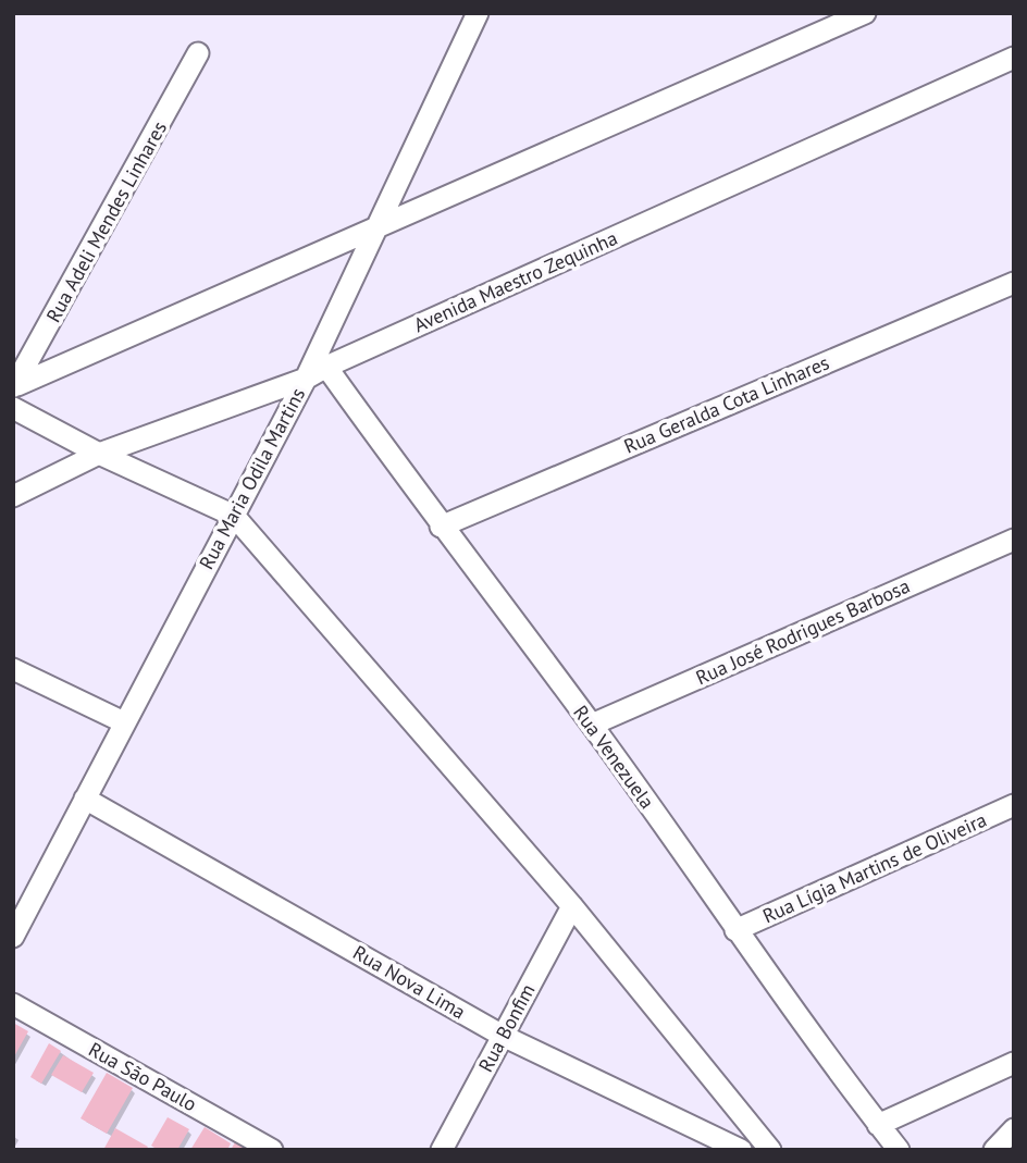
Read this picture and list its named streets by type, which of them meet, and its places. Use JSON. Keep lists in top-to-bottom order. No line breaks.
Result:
{"streets":{"street":["Rua Adeli Mendes Linhares","Avenida Maestro Zequinha","Rua Geralda Cota Linhares","Rua Maria Odila Martins","Rua José Rodrigues Barbosa","Rua Venezuela","Rua Lígia Martins de Oliveira","Rua Nova Lima","Rua Bonfim","Rua São Paulo"]},"crossings":[["Avenida Maestro Zequinha","Rua Maria Odila Martins"],["Avenida Maestro Zequinha","Rua Venezuela"],["Rua Geralda Cota Linhares","Rua Venezuela"],["Rua Maria Odila Martins","Rua Nova Lima"],["Rua José Rodrigues Barbosa","Rua Venezuela"],["Rua Venezuela","Rua Lígia Martins de Oliveira"],["Rua Nova Lima","Rua Bonfim"]]}
